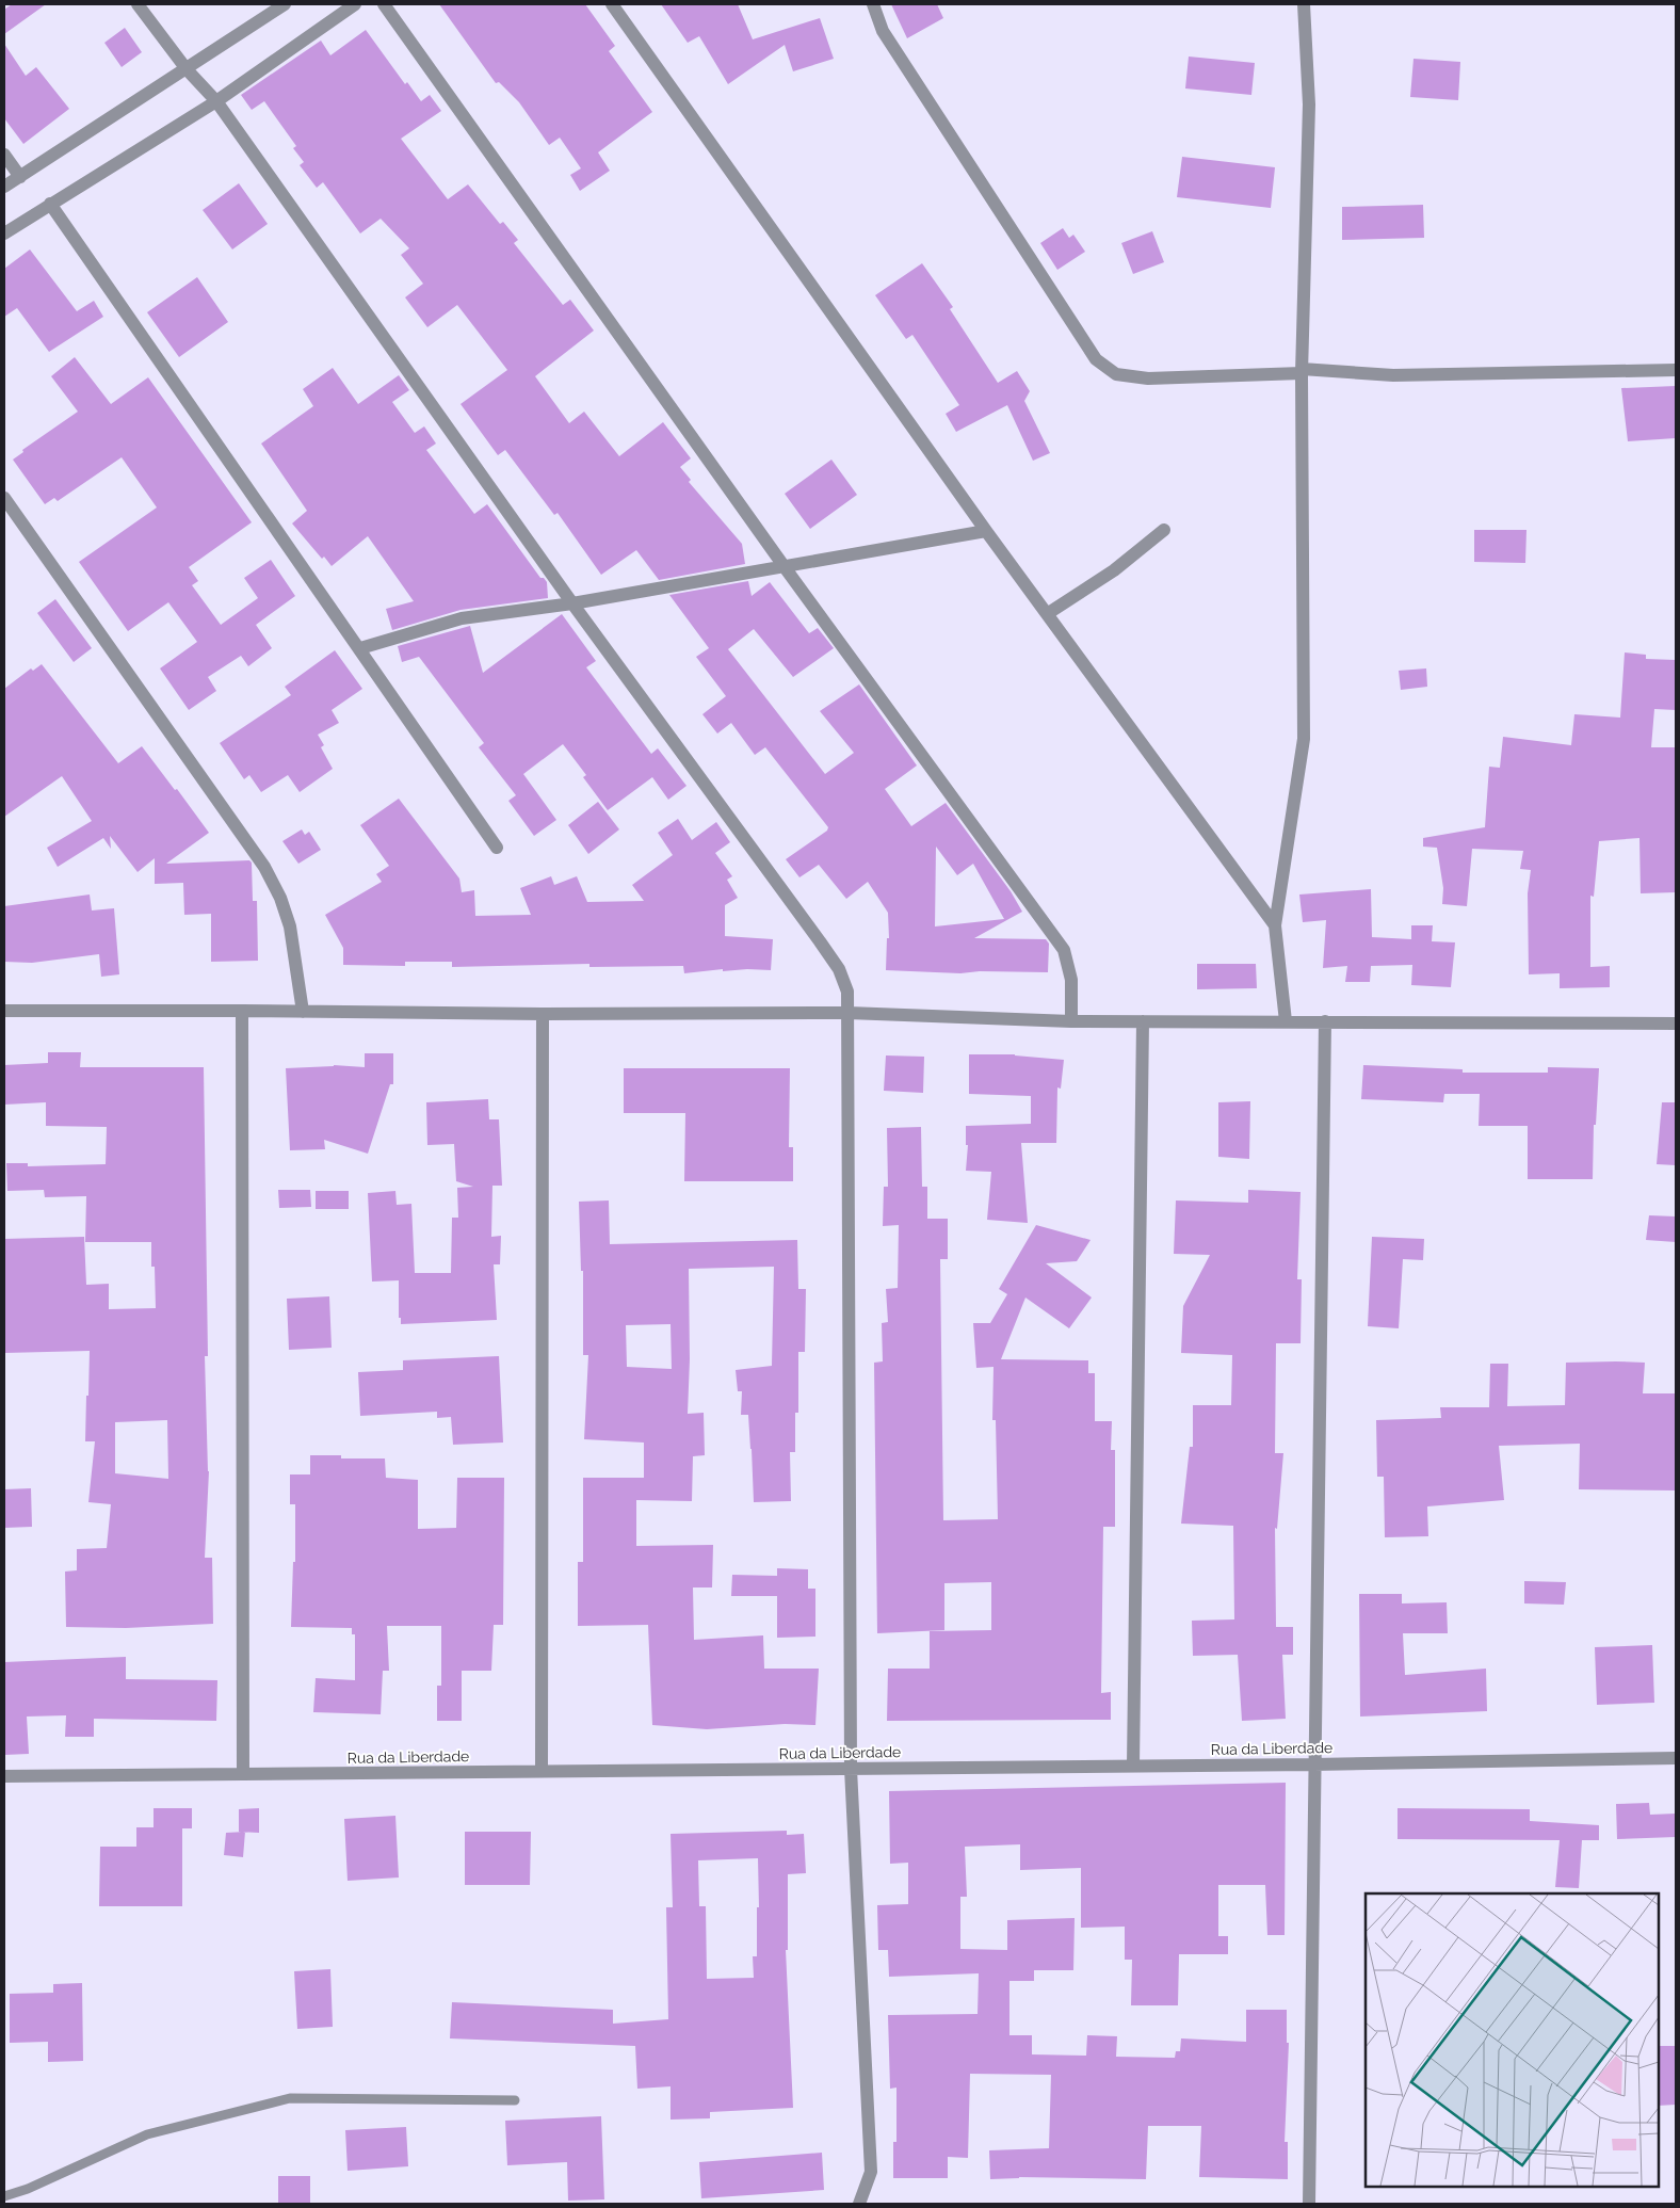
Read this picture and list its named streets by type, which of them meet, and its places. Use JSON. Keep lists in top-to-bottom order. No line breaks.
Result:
{"streets":{"street":["Rua da Liberdade"]}}
